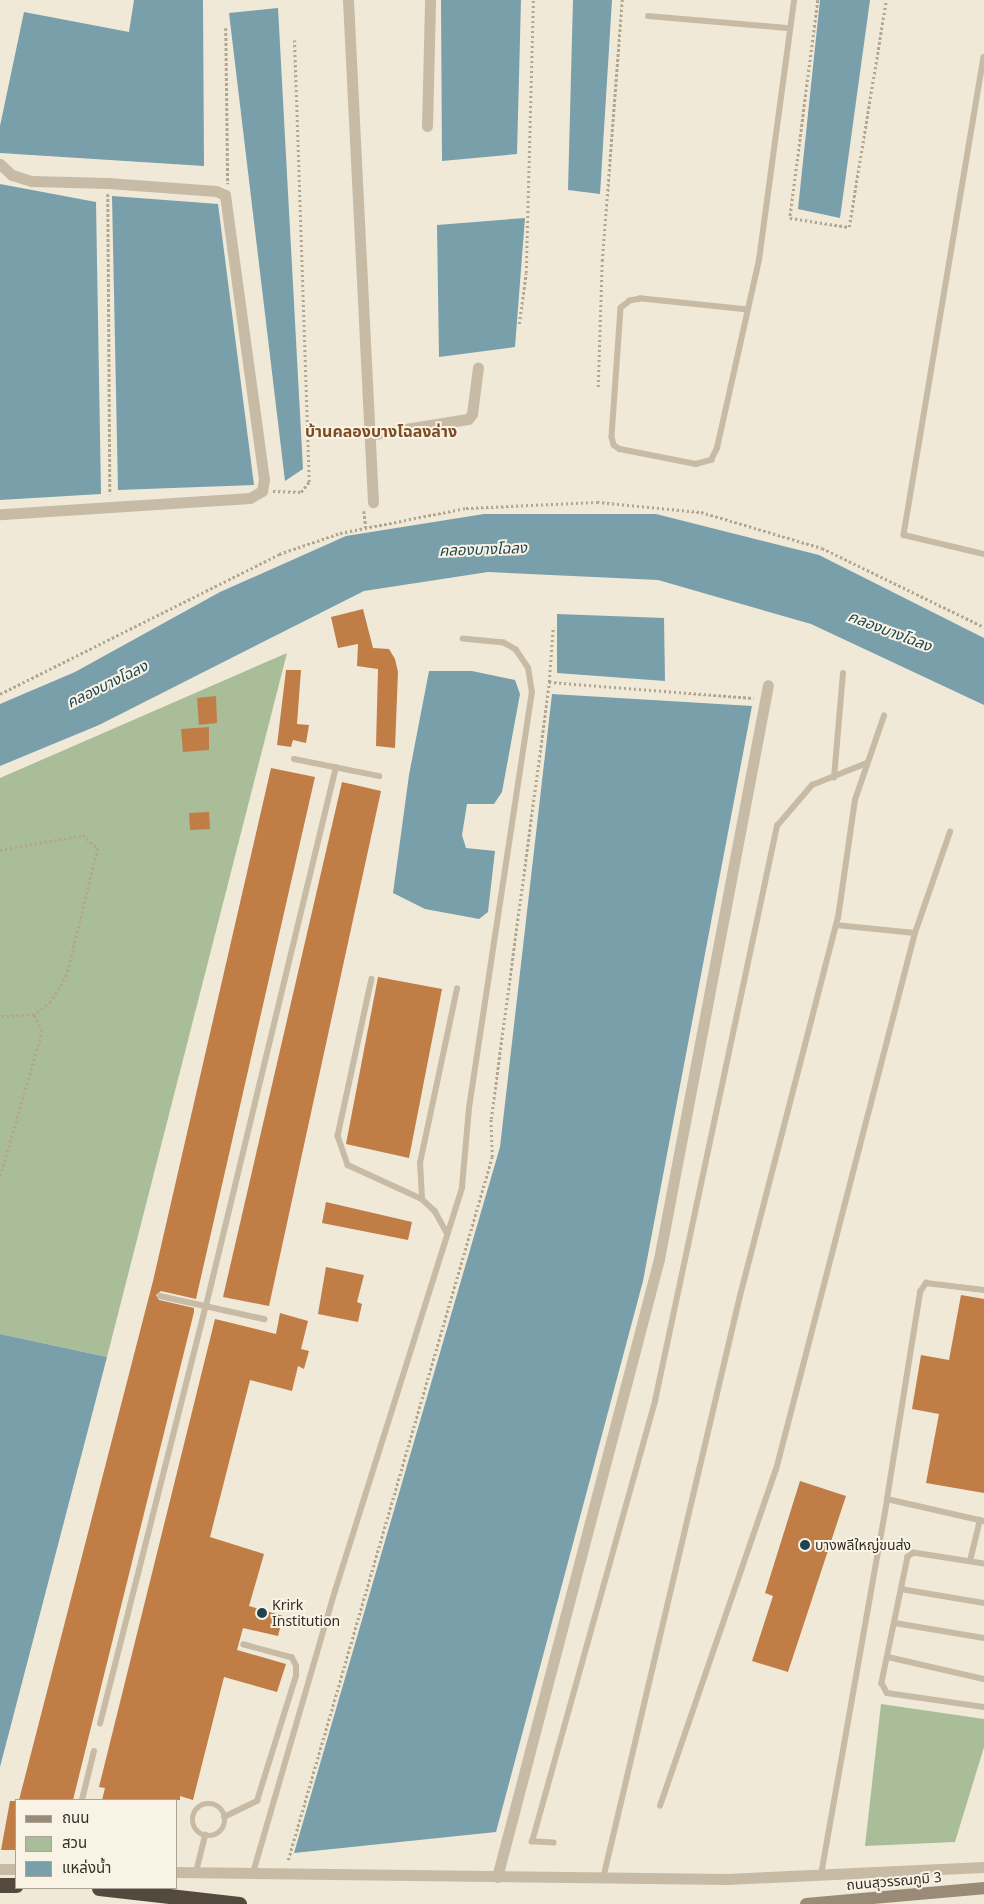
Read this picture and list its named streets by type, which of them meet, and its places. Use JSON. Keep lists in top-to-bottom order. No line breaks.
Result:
{"streets":{"main road":["ถนนสุวรรณภูมิ 3"]},"districts":["บ้านคลองบางโฉลงล่าง"],"water":["คลองบางโฉลง"],"places":["บางพลีใหญ่ขนส่ง","Krirk Institution"],"legend":["ถนน","สวน","แหล่งน้ำ"]}
